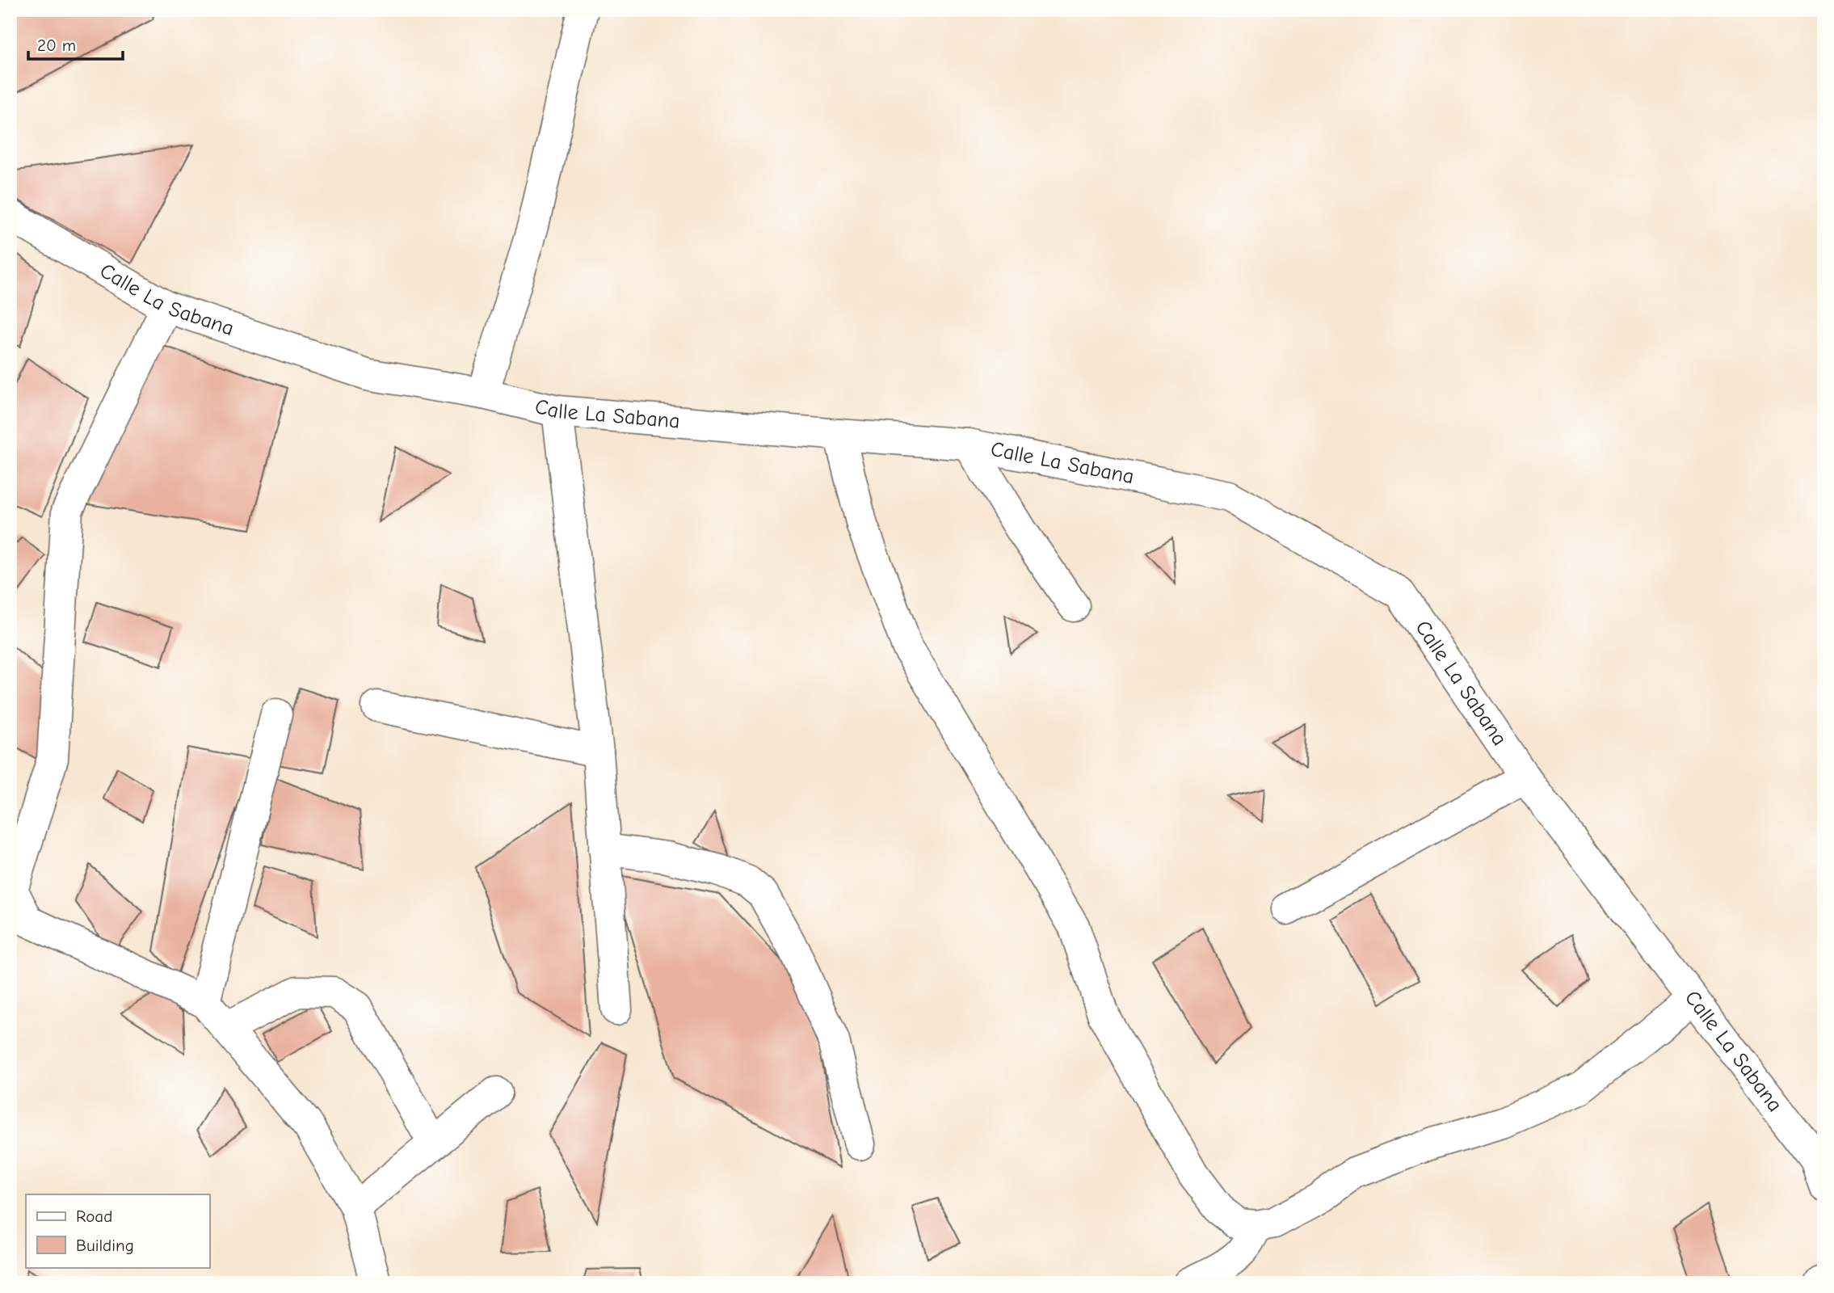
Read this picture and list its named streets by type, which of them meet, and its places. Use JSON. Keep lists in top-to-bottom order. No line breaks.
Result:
{"streets":{"street":["Calle La Sabana"]},"legend":["Road","Building"],"scale_bar":"20 m"}
